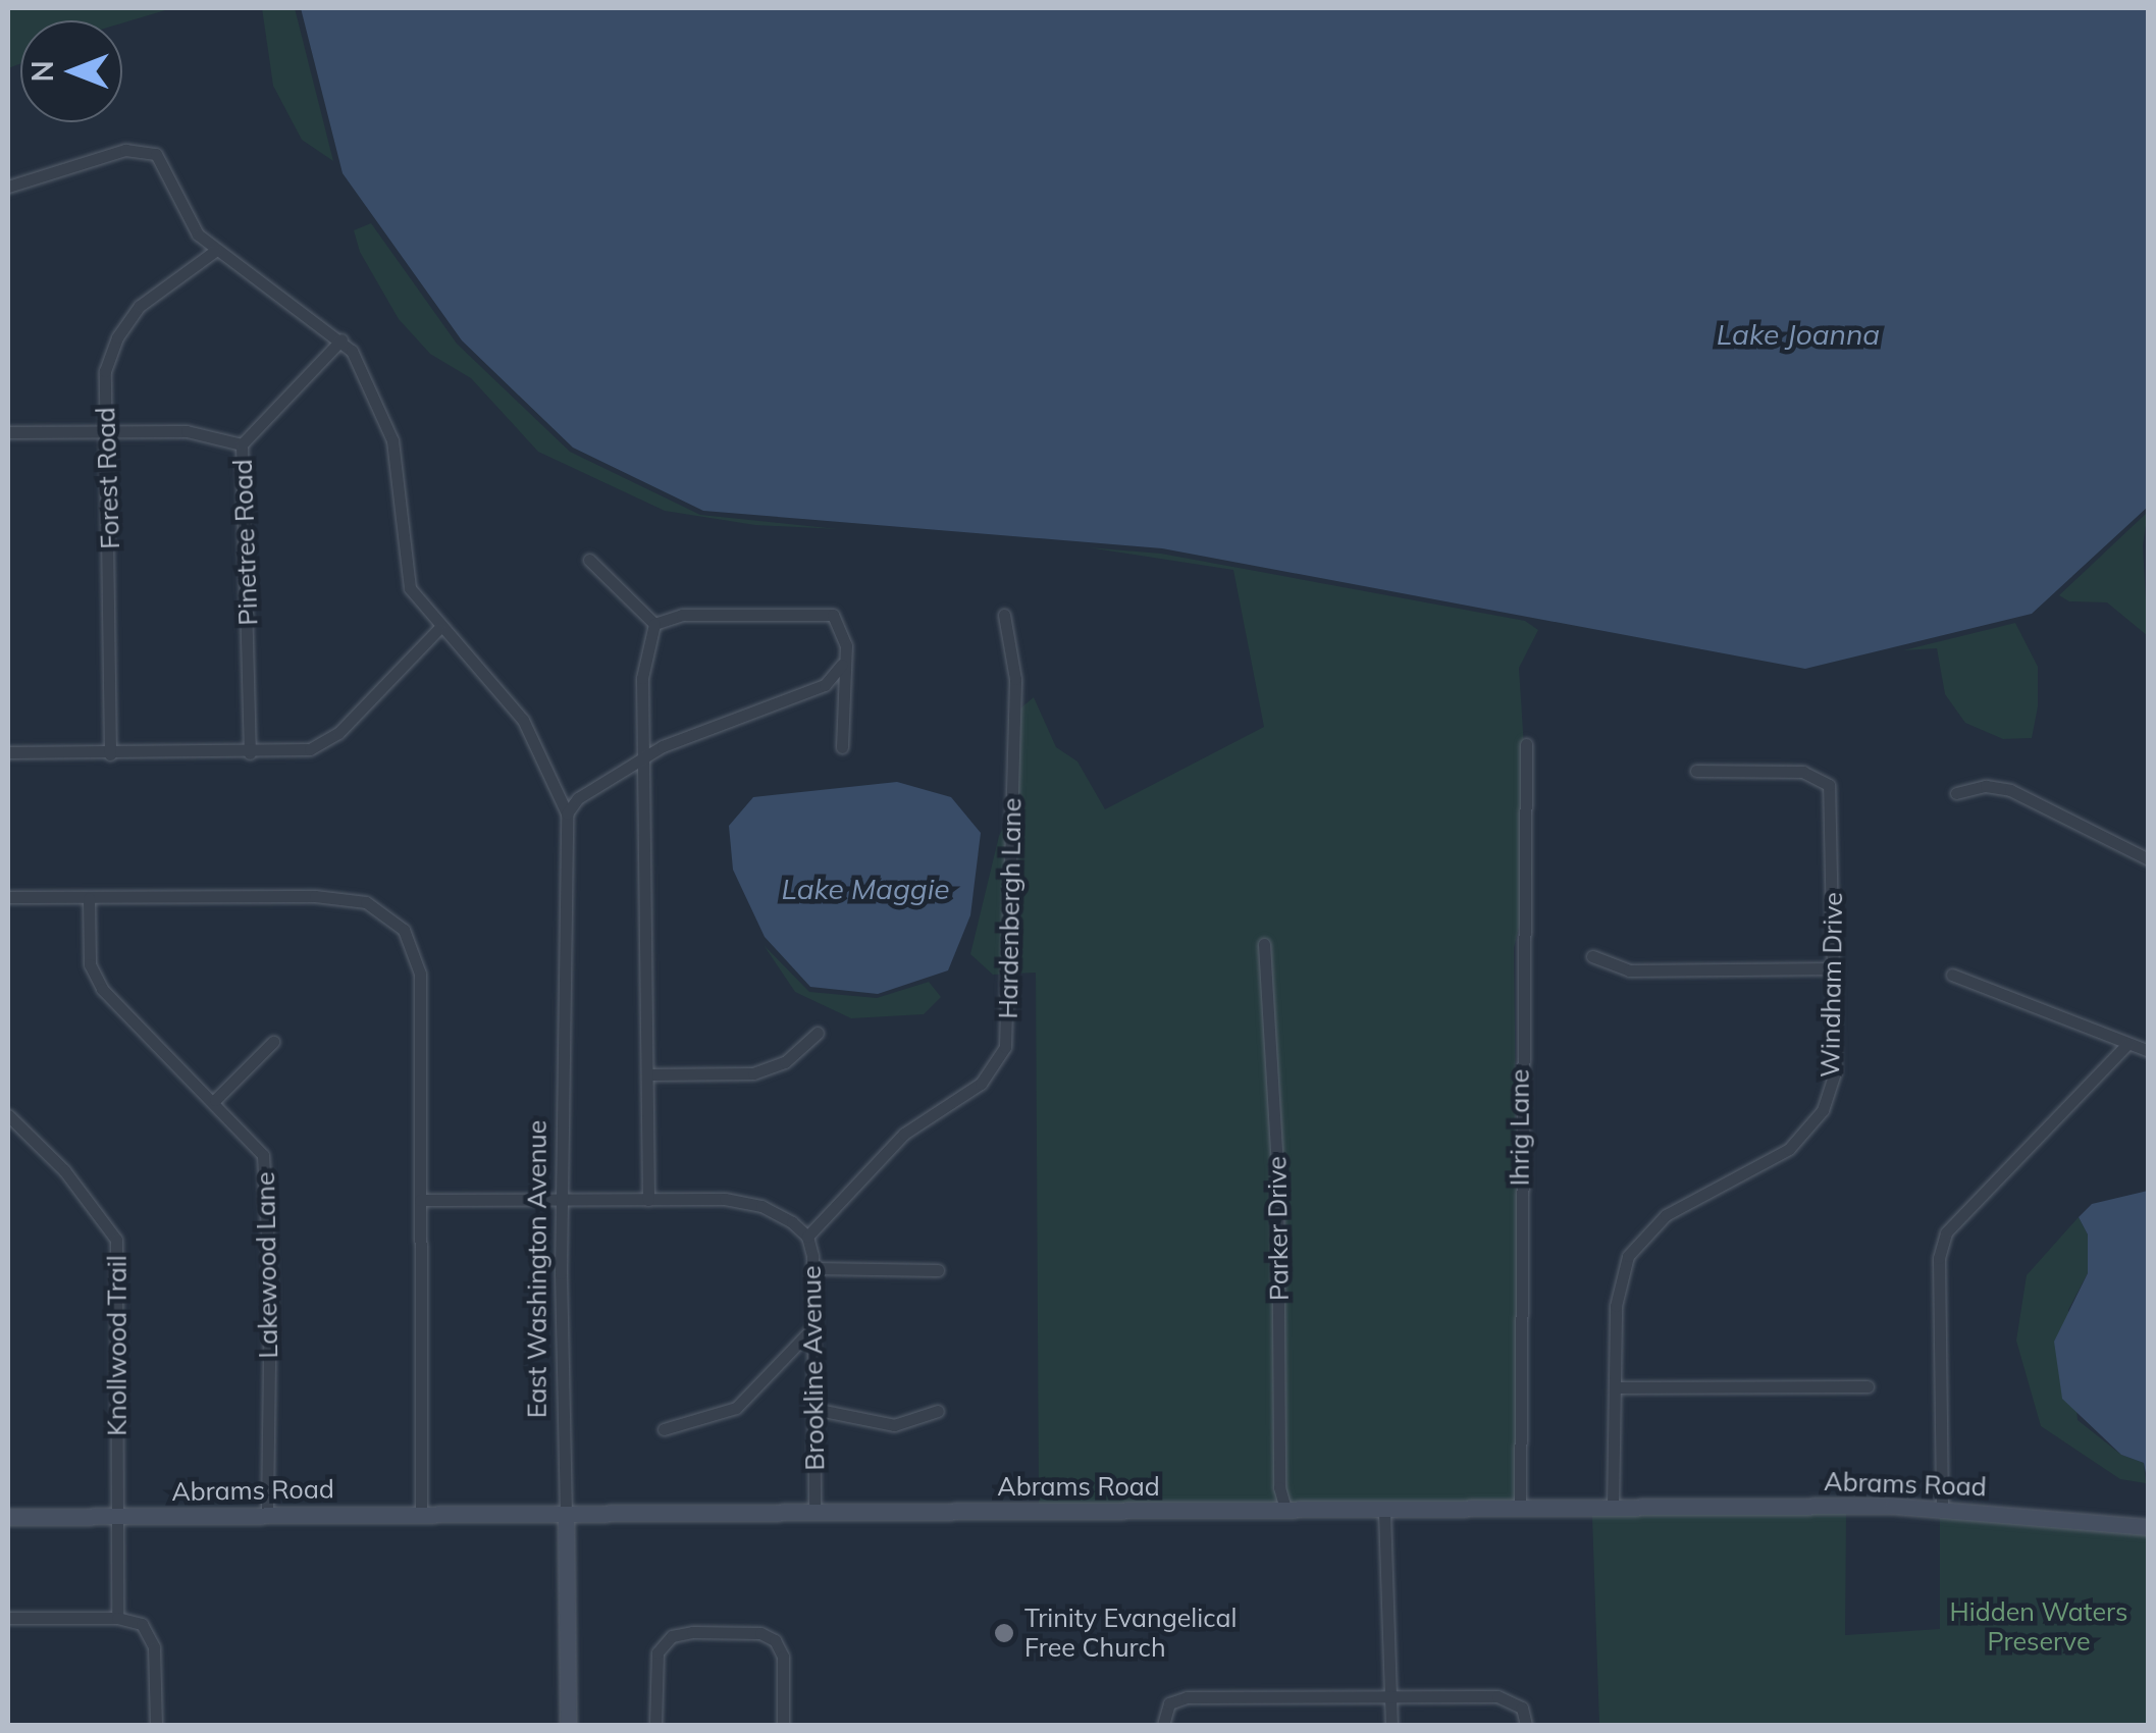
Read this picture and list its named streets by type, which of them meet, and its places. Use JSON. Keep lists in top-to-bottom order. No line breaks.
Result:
{"streets":{"street":["Forest Road","Pinetree Road","Hardenbergh Lane","Windham Drive","Ihrig Lane","Parker Drive","Lakewood Lane","East Washington Avenue","Knollwood Trail","Brookline Avenue","Abrams Road"]},"crossings":[["Forest Road","Pinetree Road"],["Hardenbergh Lane","Brookline Avenue"],["Windham Drive","Abrams Road"],["Ihrig Lane","Abrams Road"],["Parker Drive","Abrams Road"],["Lakewood Lane","Abrams Road"],["East Washington Avenue","Brookline Avenue"],["East Washington Avenue","Abrams Road"],["Knollwood Trail","Abrams Road"],["Brookline Avenue","Abrams Road"]],"water":["Lake Joanna","Lake Maggie"],"parks":["Hidden Waters Preserve"],"places":["Trinity Evangelical Free Church"],"north":"left"}
